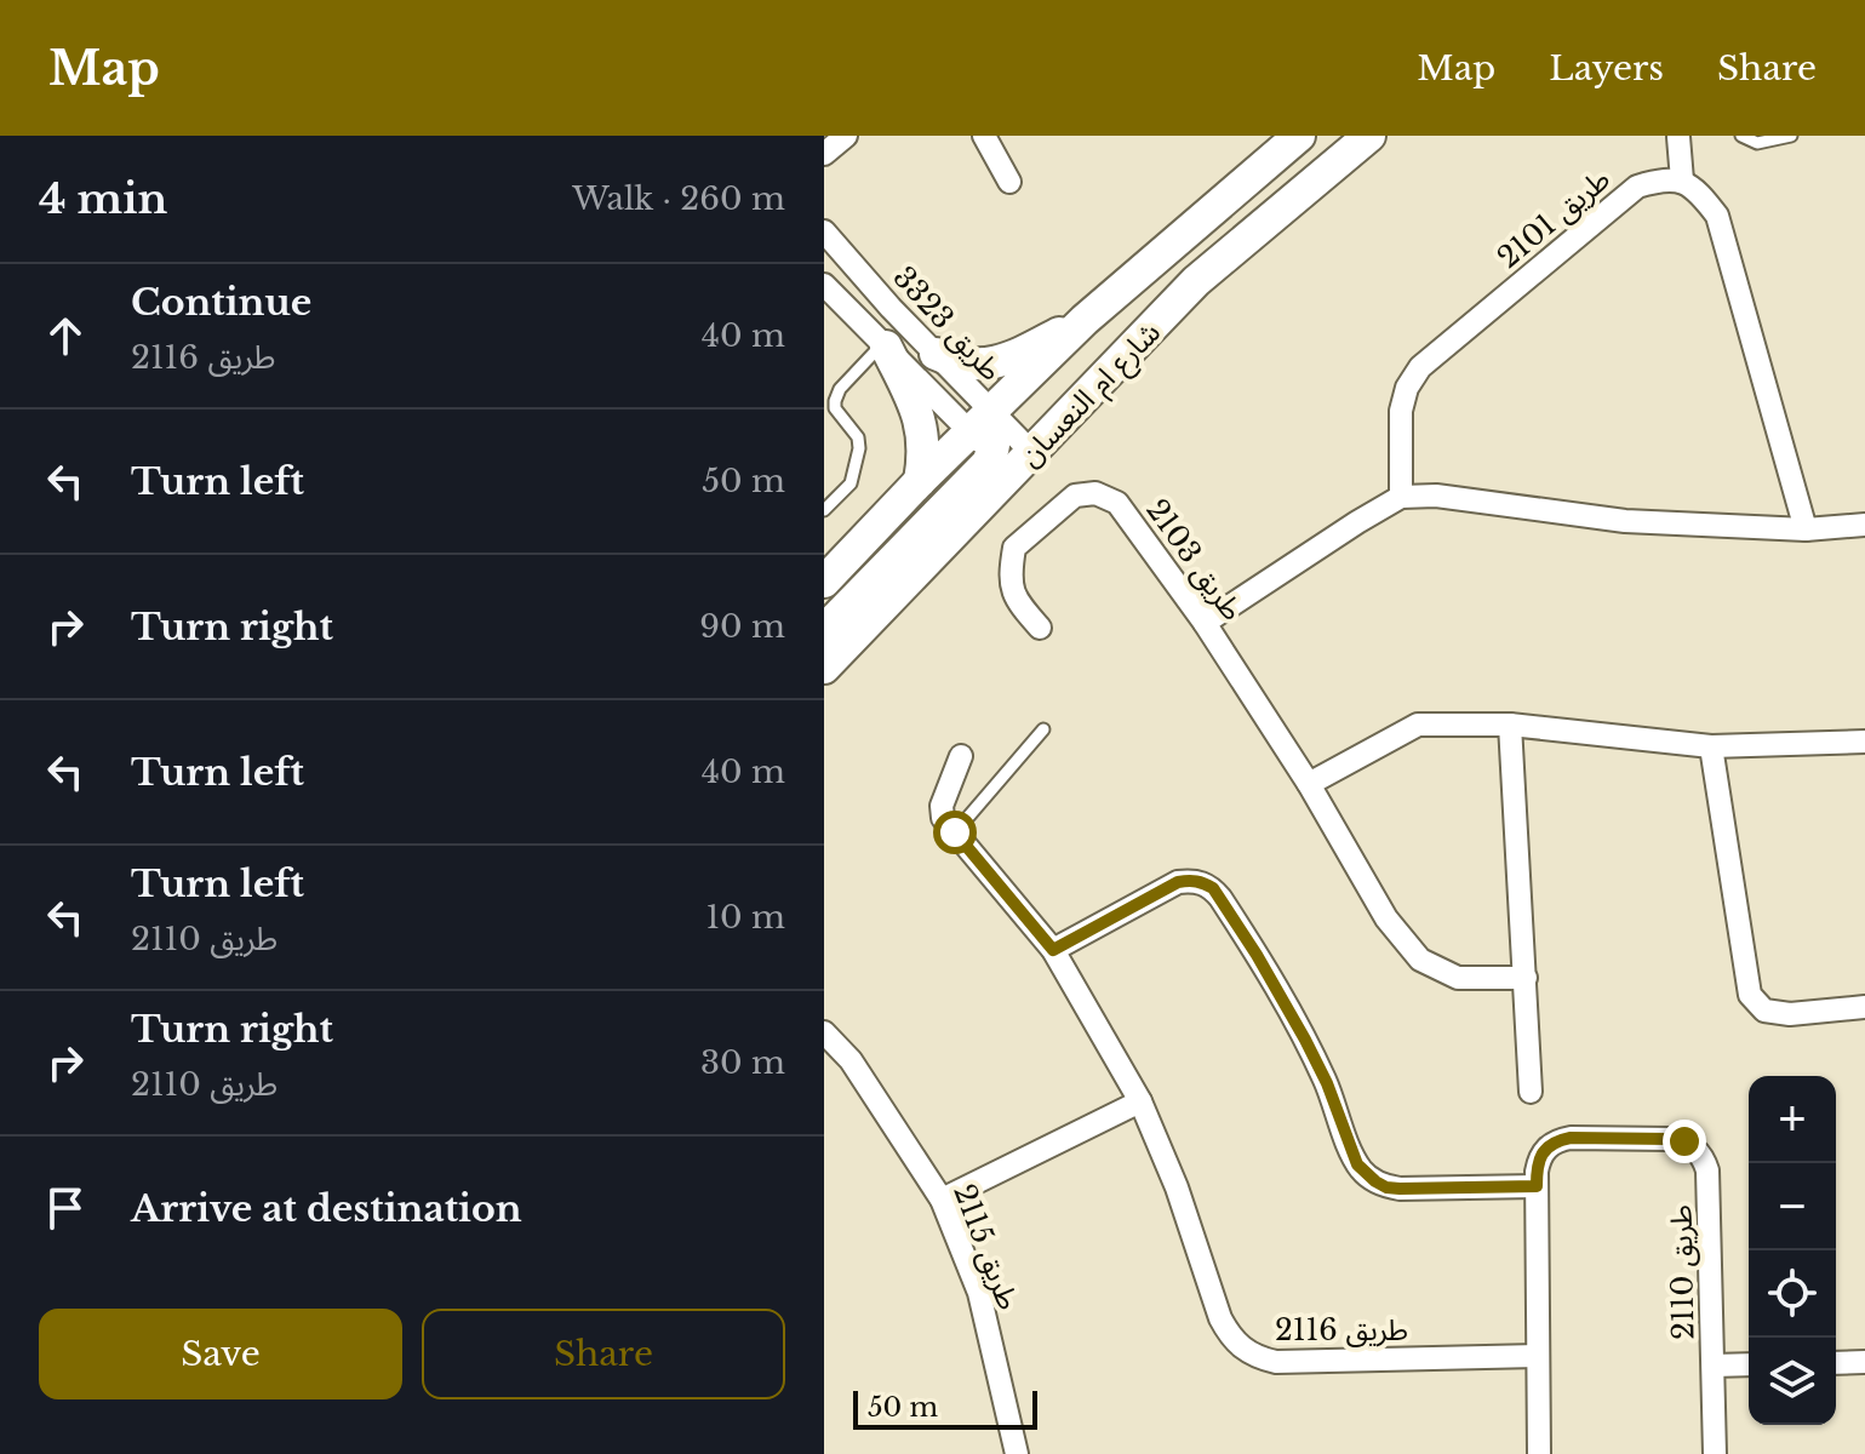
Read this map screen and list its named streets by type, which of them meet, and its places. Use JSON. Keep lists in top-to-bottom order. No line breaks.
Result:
{"streets":{"main road":["شارع ام النعسان"],"street":["طريق 2101","طريق 3323","طريق 2103","طريق 2115","طريق 2110","طريق 2116"]},"crossings":[["طريق 3323","شارع ام النعسان"],["طريق 2110","طريق 2116"]],"scale_bar":"50 m","page":{"header":"Map","nav":["Map","Layers","Share"],"heading":["4 min","Walk · 260 m"],"list":[["Continue","طريق 2116","40 m"],["Turn left","50 m"],["Turn right","90 m"],["Turn left","40 m"],["Turn left","طريق 2110","10 m"],["Turn right","طريق 2110","30 m"],"Arrive at destination"],"map_buttons":["+","−"],"buttons":["Save","Share"],"scale":"50 m"}}
